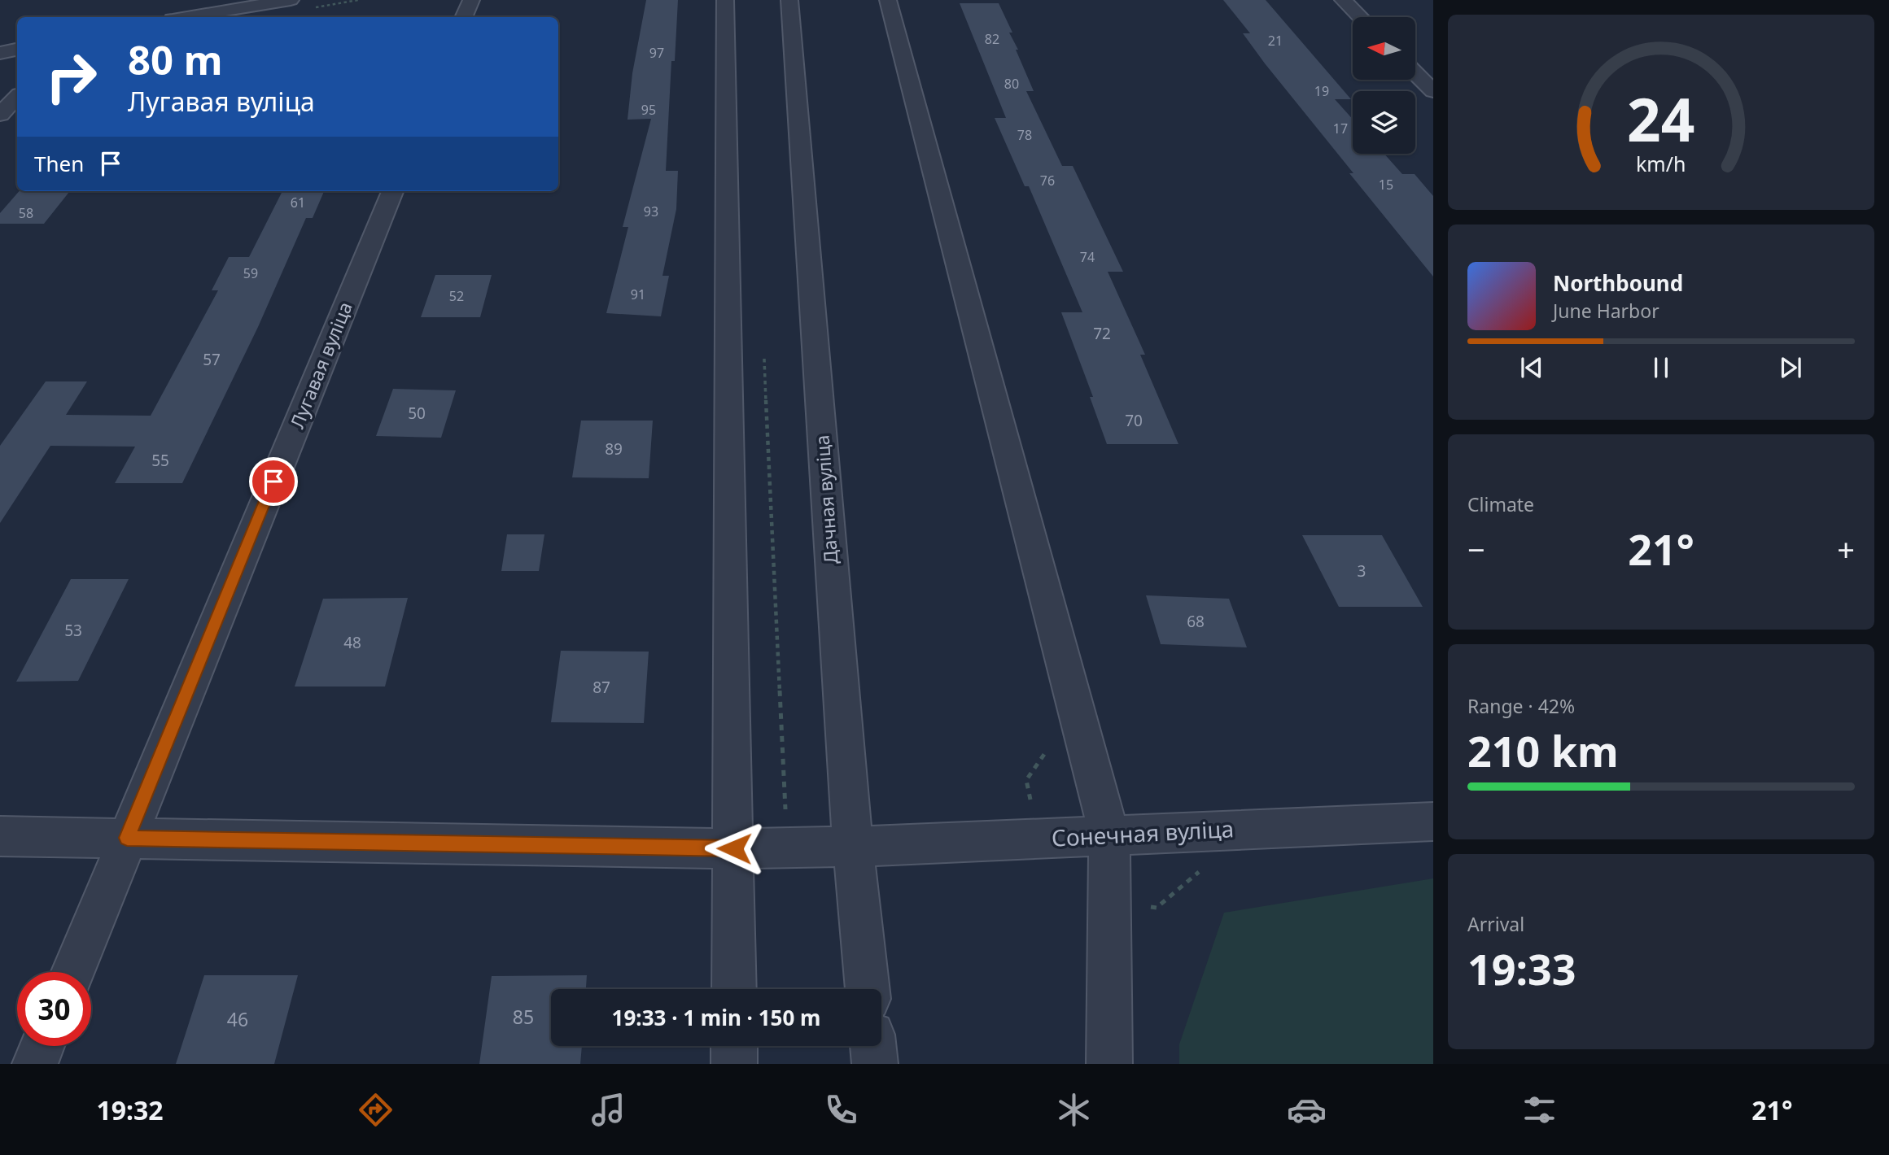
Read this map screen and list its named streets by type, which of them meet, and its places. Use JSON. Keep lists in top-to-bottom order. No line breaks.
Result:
{"streets":{"street":["Лугавая вуліца","Дачная вуліца","Сонечная вуліца"]},"crossings":[["Лугавая вуліца","Сонечная вуліца"],["Дачная вуліца","Сонечная вуліца"]],"house_numbers":["82","21","97","80","19","95","17","78","76","15","61","93","58","74","59","91","52","72","57","50","70","89","55","3","68","53","48","87","85","46"],"north":"left","page":{"turn":["80 m","Лугавая вуліца"],"then":"Then","song":["Northbound","June Harbor"],"tile":["Climate",["Range · 42%","210 km"],["Arrival","19:33"]],"heat":["−","21°","+"],"limit":"30","trip":"19:33 · 1 min · 150 m","tabs":["19:32","21°"],"gauge":["24","km/h"]}}
